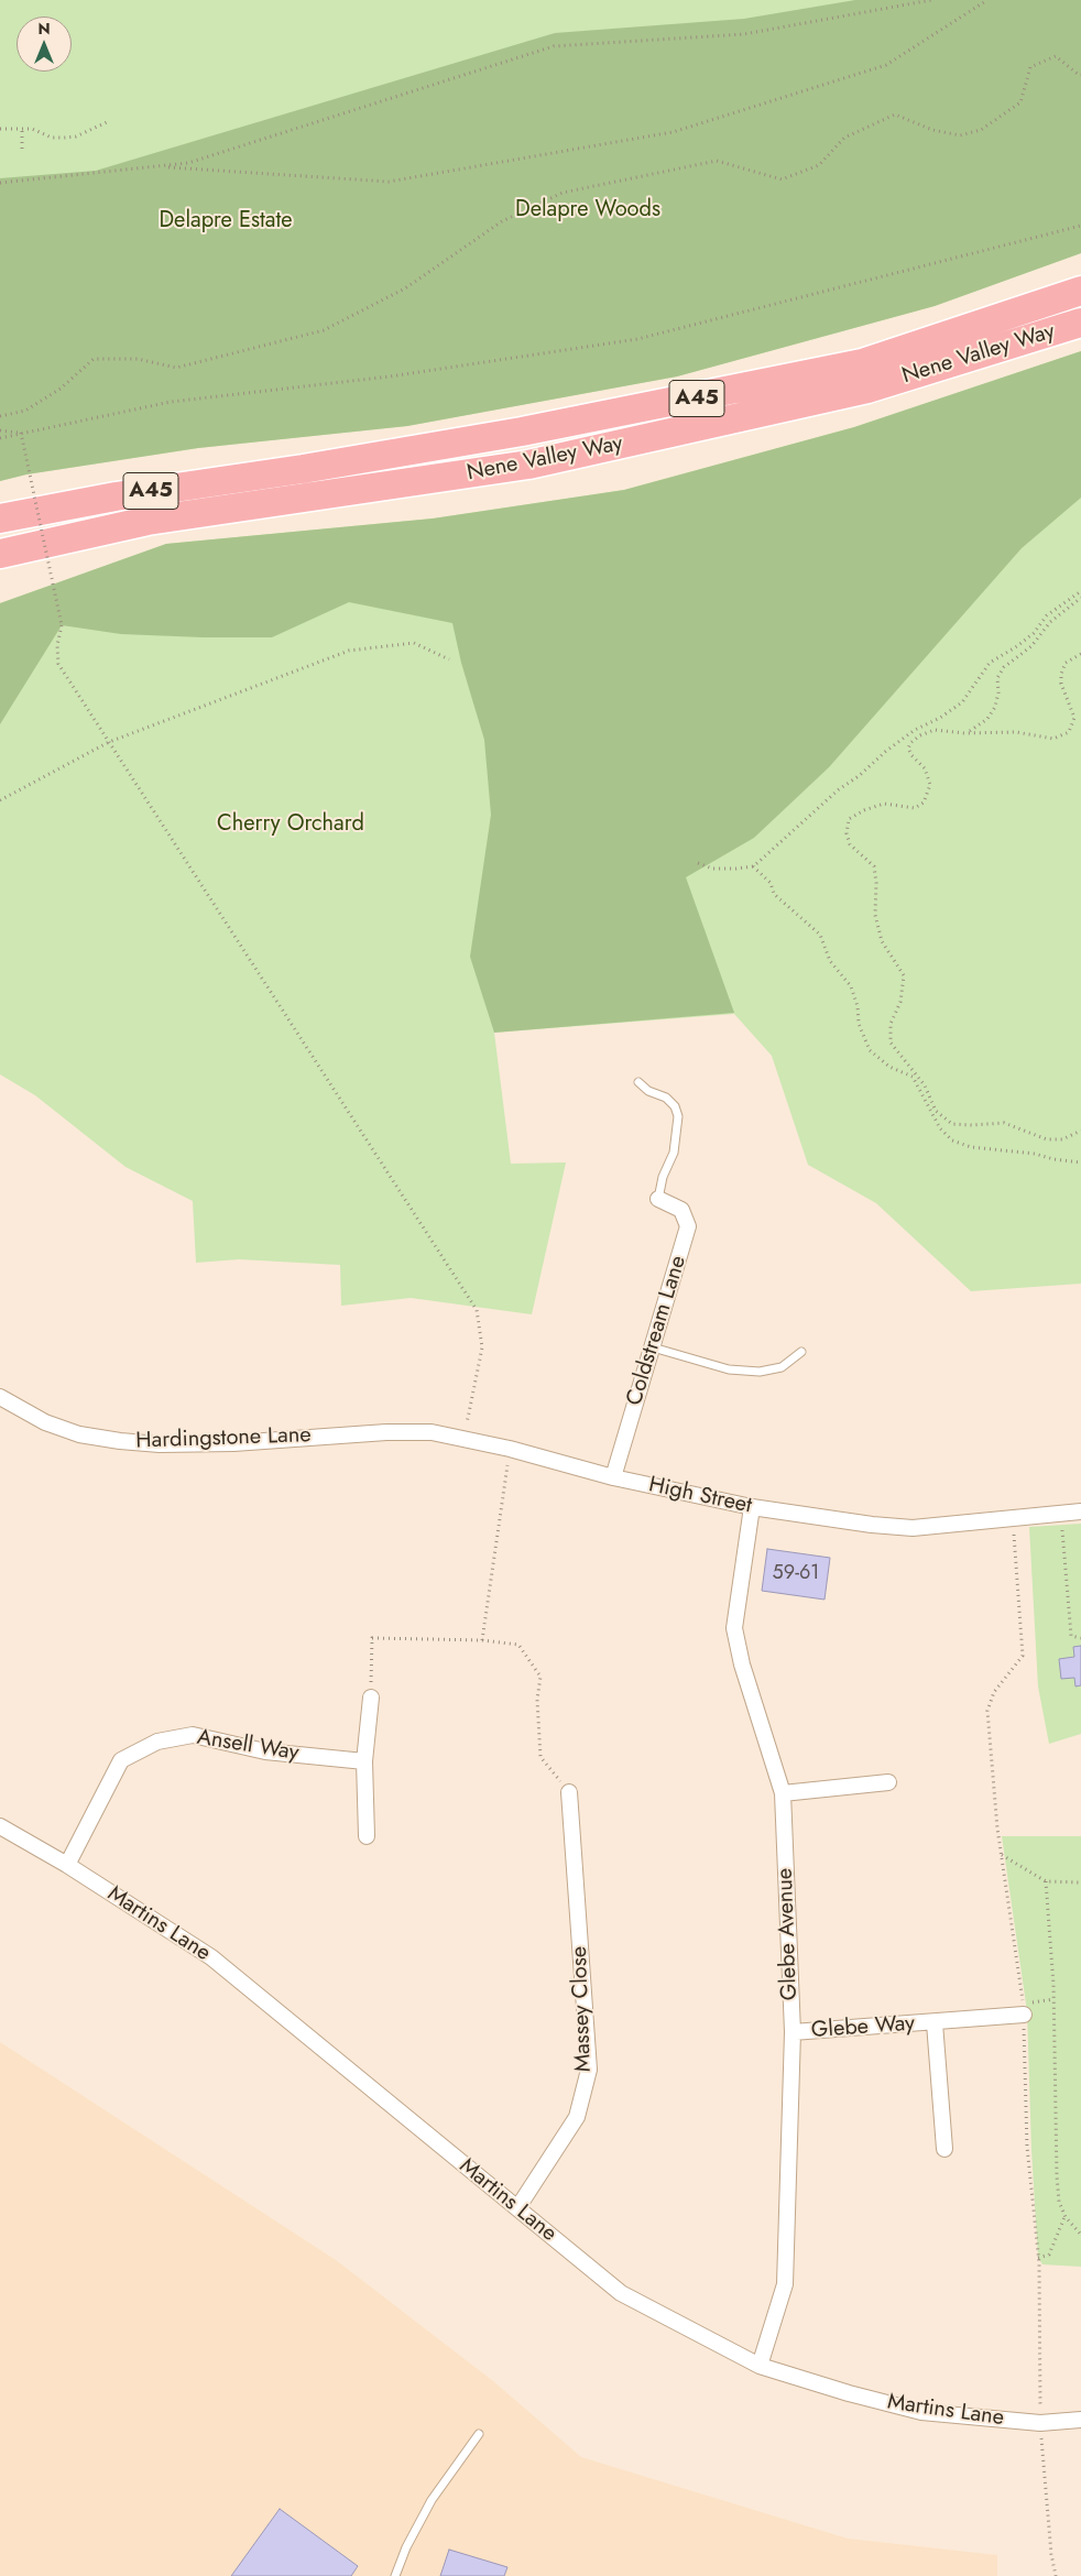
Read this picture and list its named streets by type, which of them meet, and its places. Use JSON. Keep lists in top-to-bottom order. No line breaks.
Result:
{"streets":{"highway":["Nene Valley Way","A45"],"street":["Coldstream Lane","Hardingstone Lane","High Street","Ansell Way","Martins Lane","Glebe Avenue","Massey Close","Glebe Way"]},"crossings":[["Coldstream Lane","High Street"],["Hardingstone Lane","High Street"],["High Street","Glebe Avenue"],["Ansell Way","Martins Lane"],["Martins Lane","Glebe Avenue"],["Martins Lane","Massey Close"],["Glebe Avenue","Glebe Way"]],"parks":["Delapre Woods","Delapre Estate","Cherry Orchard"],"house_numbers":["59-61"],"north":"top"}
